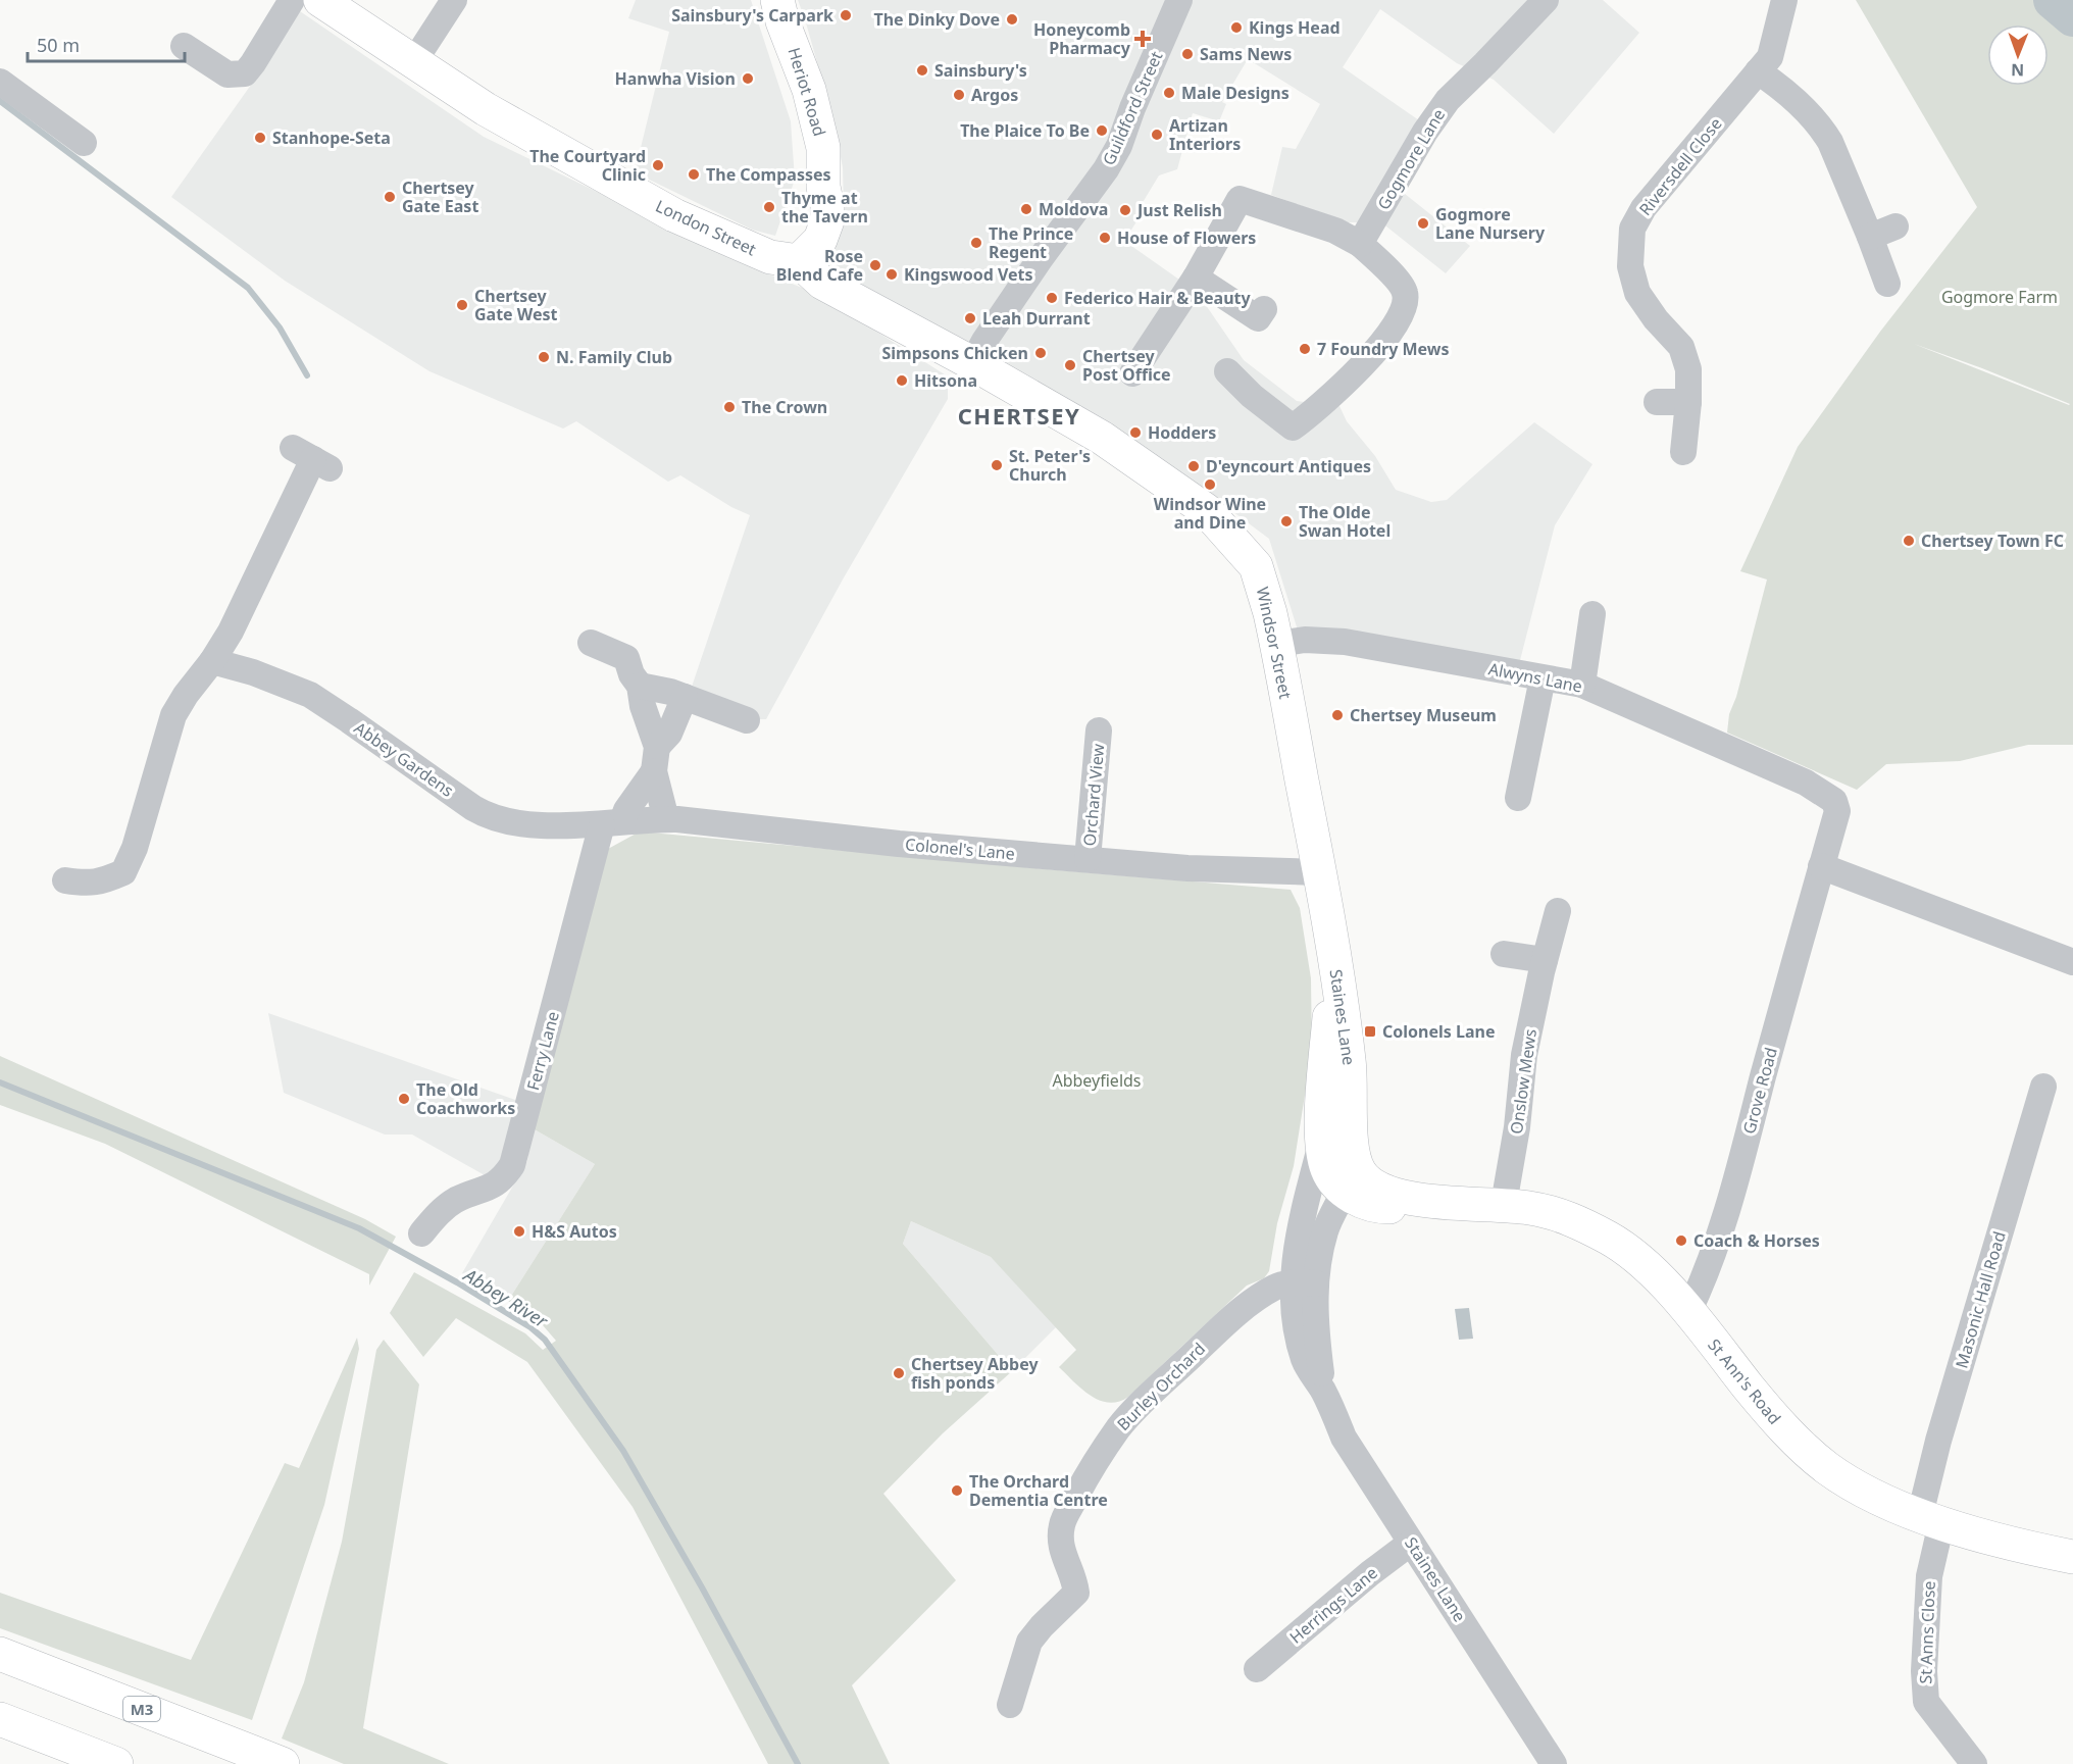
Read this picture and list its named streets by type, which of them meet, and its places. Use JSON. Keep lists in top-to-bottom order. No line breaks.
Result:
{"streets":{"main road":["Heriot Road","London Street","Windsor Street","Staines Lane","St Ann's Road","M3"],"street":["Guildford Street","Gogmore Lane","Riversdell Close","Alwyns Lane","Abbey Gardens","Orchard View","Colonel's Lane","Ferry Lane","Onslow Mews","Grove Road","Masonic Hall Road","Burley Orchard","Herrings Lane","St Anns Close"]},"crossings":[["Heriot Road","London Street"],["Guildford Street","Windsor Street"],["Windsor Street","Alwyns Lane"],["Windsor Street","Colonel's Lane"],["Windsor Street","Staines Lane"],["Alwyns Lane","Grove Road"],["Abbey Gardens","Colonel's Lane"],["Abbey Gardens","Ferry Lane"],["Orchard View","Colonel's Lane"],["Colonel's Lane","Ferry Lane"],["Staines Lane","St Ann's Road"],["Staines Lane","Burley Orchard"],["Staines Lane","Herrings Lane"],["Onslow Mews","St Ann's Road"],["Grove Road","St Ann's Road"],["Masonic Hall Road","St Ann's Road"],["Masonic Hall Road","St Anns Close"],["St Ann's Road","St Anns Close"]],"districts":["CHERTSEY"],"water":["Abbey River"],"parks":["Gogmore Farm","Abbeyfields"],"places":{"other":["Sainsbury's Carpark","The Dinky Dove","Kings Head","Sams News","Sainsbury's","Hanwha Vision","Male Designs","Argos","The Plaice To Be","Artizan Interiors","Stanhope-Seta","The Courtyard Clinic","The Compasses","Chertsey Gate East","Thyme at the Tavern","Moldova","Just Relish","Gogmore Lane Nursery","House of Flowers","The Prince Regent","Rose Blend Cafe","Kingswood Vets","Federico Hair & Beauty","Chertsey Gate West","Leah Durrant","7 Foundry Mews","Simpsons Chicken","N. Family Club","Chertsey Post Office","Hitsona","The Crown","Hodders","St. Peter's Church","D'eyncourt Antiques","Windsor Wine and Dine","The Olde Swan Hotel","Chertsey Town FC","Chertsey Museum","The Old Coachworks","H&S Autos","Coach & Horses","Chertsey Abbey fish ponds","The Orchard Dementia Centre"],"health":["Honeycomb Pharmacy"],"transit":["Colonels Lane"]},"scale_bar":"50 m","north":"bottom"}
